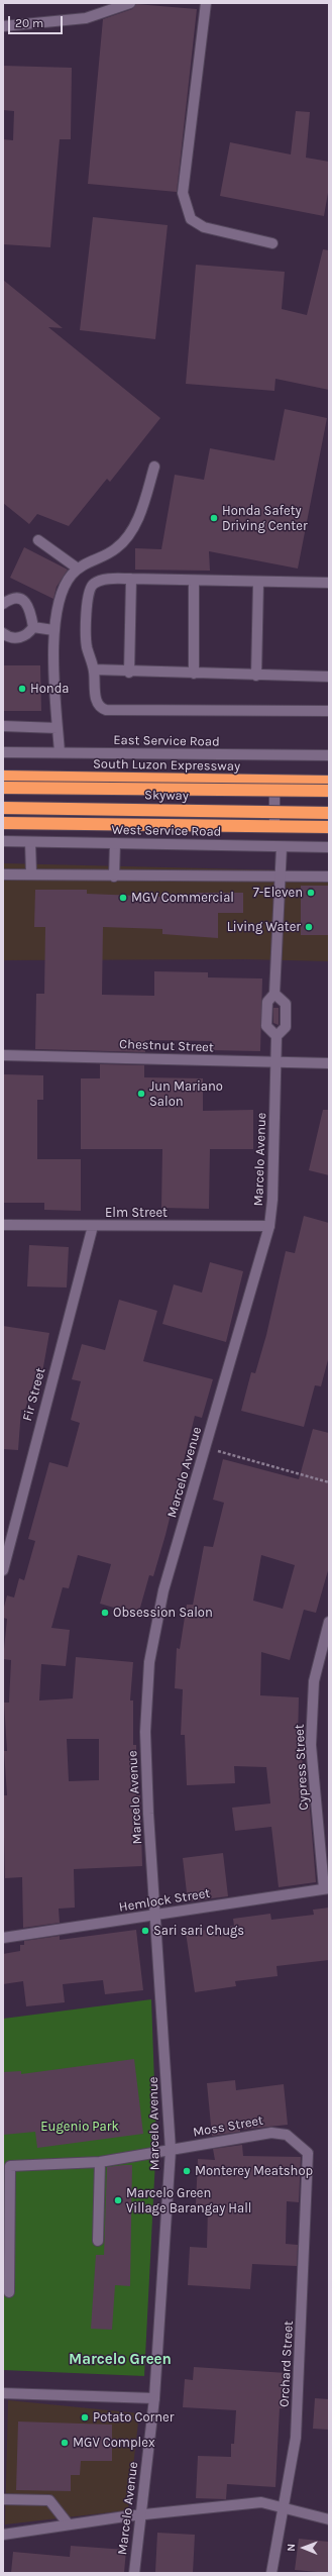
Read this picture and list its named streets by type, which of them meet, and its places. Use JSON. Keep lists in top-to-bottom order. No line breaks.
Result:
{"streets":{"highway":["South Luzon Expressway","Skyway"],"street":["East Service Road","West Service Road","Chestnut Street","Marcelo Avenue","Elm Street","Fir Street","Cypress Street","Hemlock Street","Moss Street","Orchard Street"]},"crossings":[["Chestnut Street","Marcelo Avenue"],["Marcelo Avenue","Elm Street"],["Marcelo Avenue","Hemlock Street"],["Marcelo Avenue","Moss Street"],["Elm Street","Fir Street"],["Cypress Street","Hemlock Street"],["Moss Street","Orchard Street"]],"districts":["Marcelo Green"],"parks":["Eugenio Park"],"places":["Honda Safety Driving Center","Honda","7-Eleven","MGV Commercial","Living Water","Jun Mariano Salon","Obsession Salon","Sari sari Chugs","Monterey Meatshop","Marcelo Green Village Barangay Hall","Potato Corner","MGV Complex"],"scale_bar":"20 m","north":"left"}
